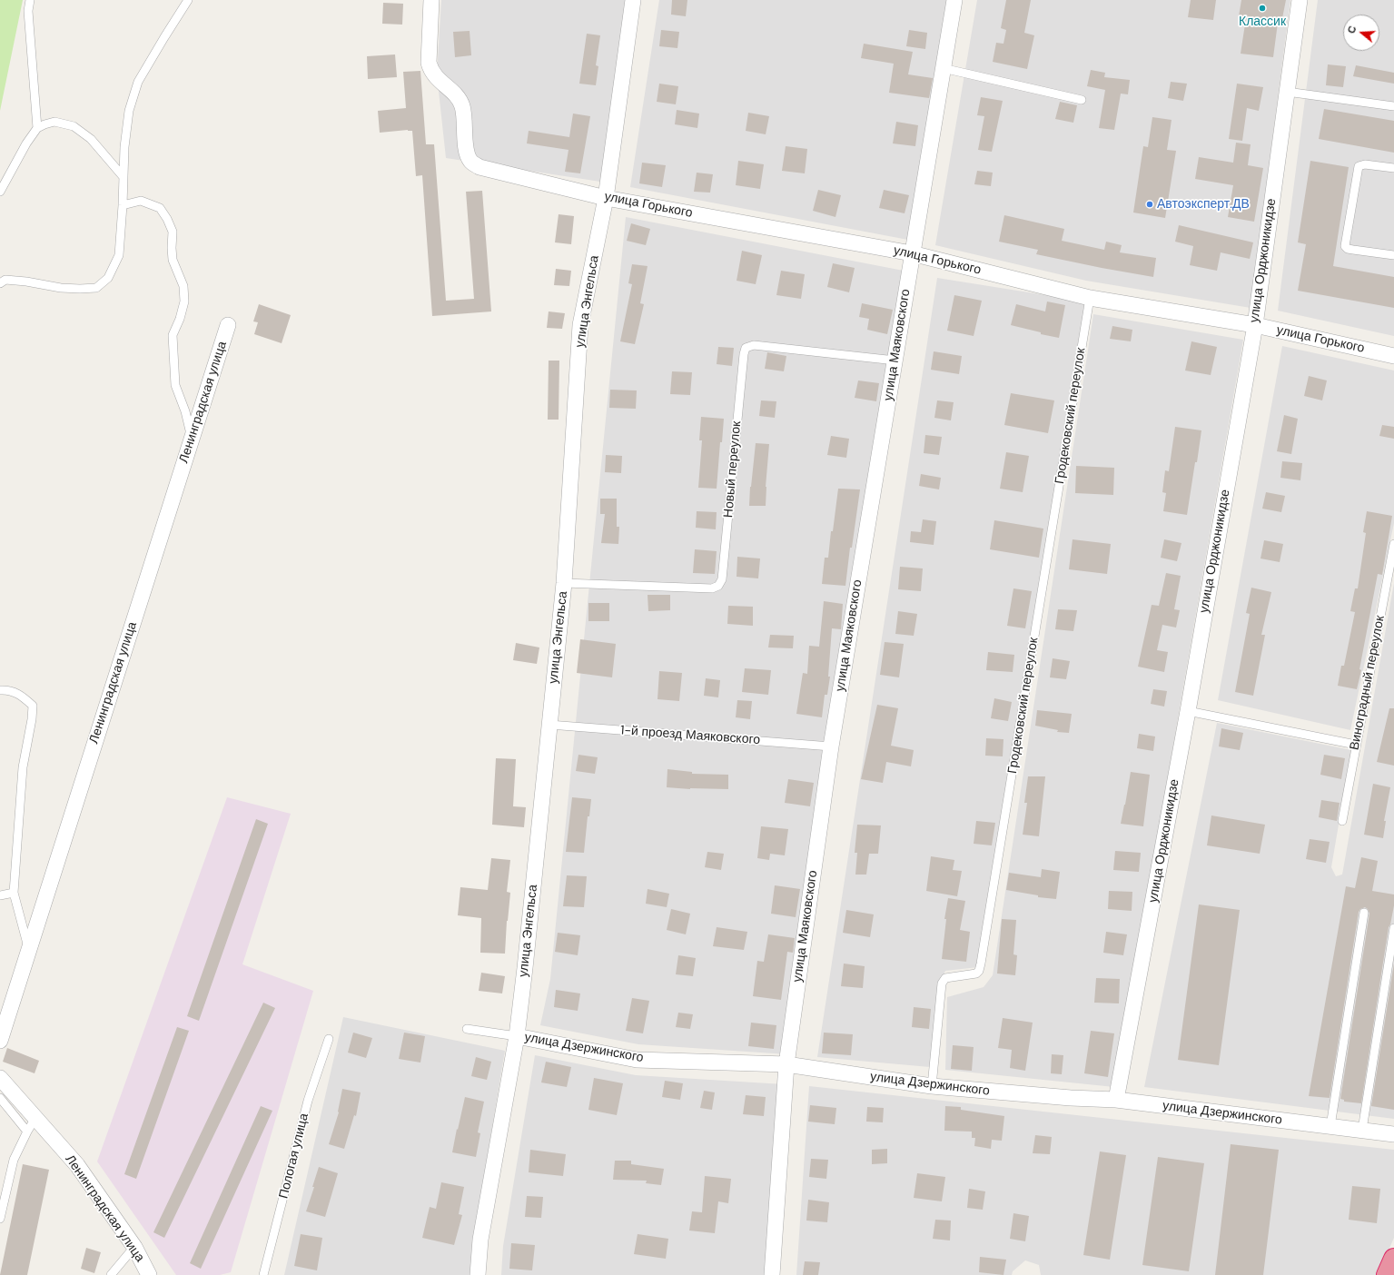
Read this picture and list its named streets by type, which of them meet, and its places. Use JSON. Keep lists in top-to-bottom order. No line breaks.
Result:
{"streets":{"street":["улица Горького","улица Орджоникидзе","улица Энгельса","улица Маяковского","Ленинградская улица","улица Дзержинского"],"lane":["Гродековский переулок","Новый переулок","Виноградный переулок","1-й проезд Маяковского","Пологая улица"]},"crossings":[["улица Горького","улица Орджоникидзе"],["улица Горького","улица Энгельса"],["улица Горького","улица Маяковского"],["улица Горького","Гродековский переулок"],["улица Орджоникидзе","улица Дзержинского"],["улица Энгельса","Новый переулок"],["улица Энгельса","1-й проезд Маяковского"],["улица Энгельса","улица Дзержинского"],["улица Маяковского","Новый переулок"],["улица Маяковского","1-й проезд Маяковского"],["улица Маяковского","улица Дзержинского"],["Гродековский переулок","улица Дзержинского"]],"places":["Классик","Автоэксперт.ДВ"],"north":"left"}
